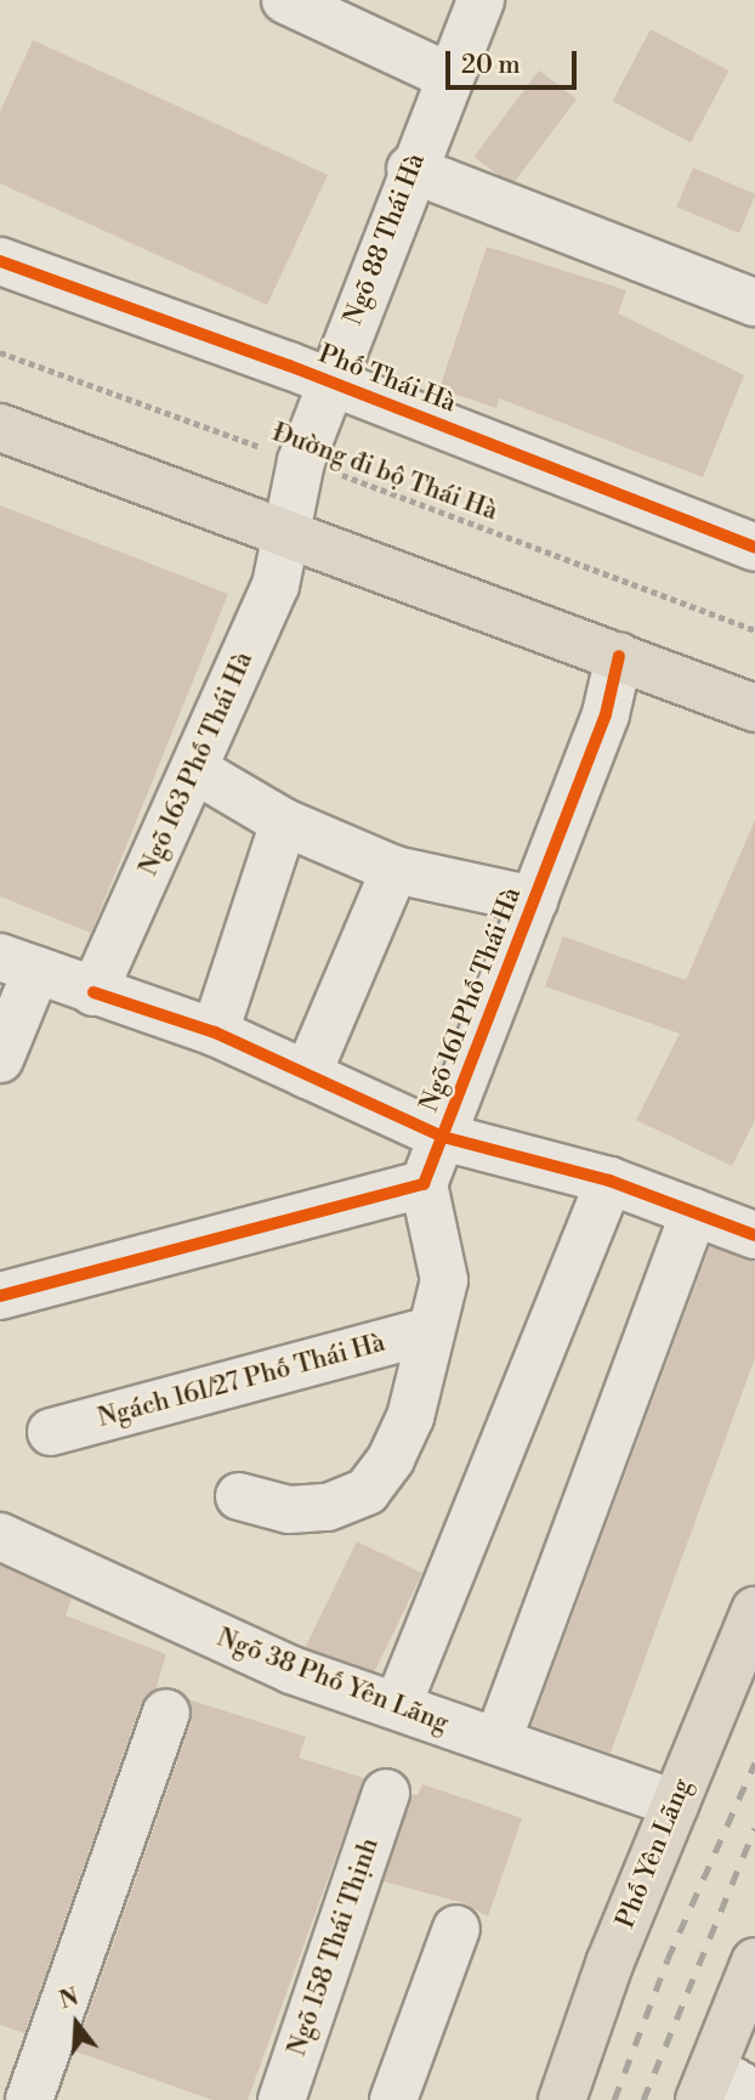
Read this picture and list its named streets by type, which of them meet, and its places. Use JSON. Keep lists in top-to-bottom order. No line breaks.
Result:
{"streets":{"main road":["Phố Yên Lãng"],"street":["Ngõ 88 Thái Hà","Phố Thái Hà","Ngõ 163 Phố Thái Hà","Ngõ 161 Phố Thái Hà","Ngách 161/27 Phố Thái Hà","Ngõ 38 Phố Yên Lãng","Ngõ 158 Thái Thịnh"],"path":["Đường đi bộ Thái Hà"]},"crossings":[["Ngõ 88 Thái Hà","Phố Thái Hà"],["Ngõ 88 Thái Hà","Đường đi bộ Thái Hà"],["Ngõ 88 Thái Hà","Ngõ 163 Phố Thái Hà"],["Ngõ 161 Phố Thái Hà","Ngách 161/27 Phố Thái Hà"],["Ngõ 38 Phố Yên Lãng","Phố Yên Lãng"]],"scale_bar":"20 m","north":"top"}
